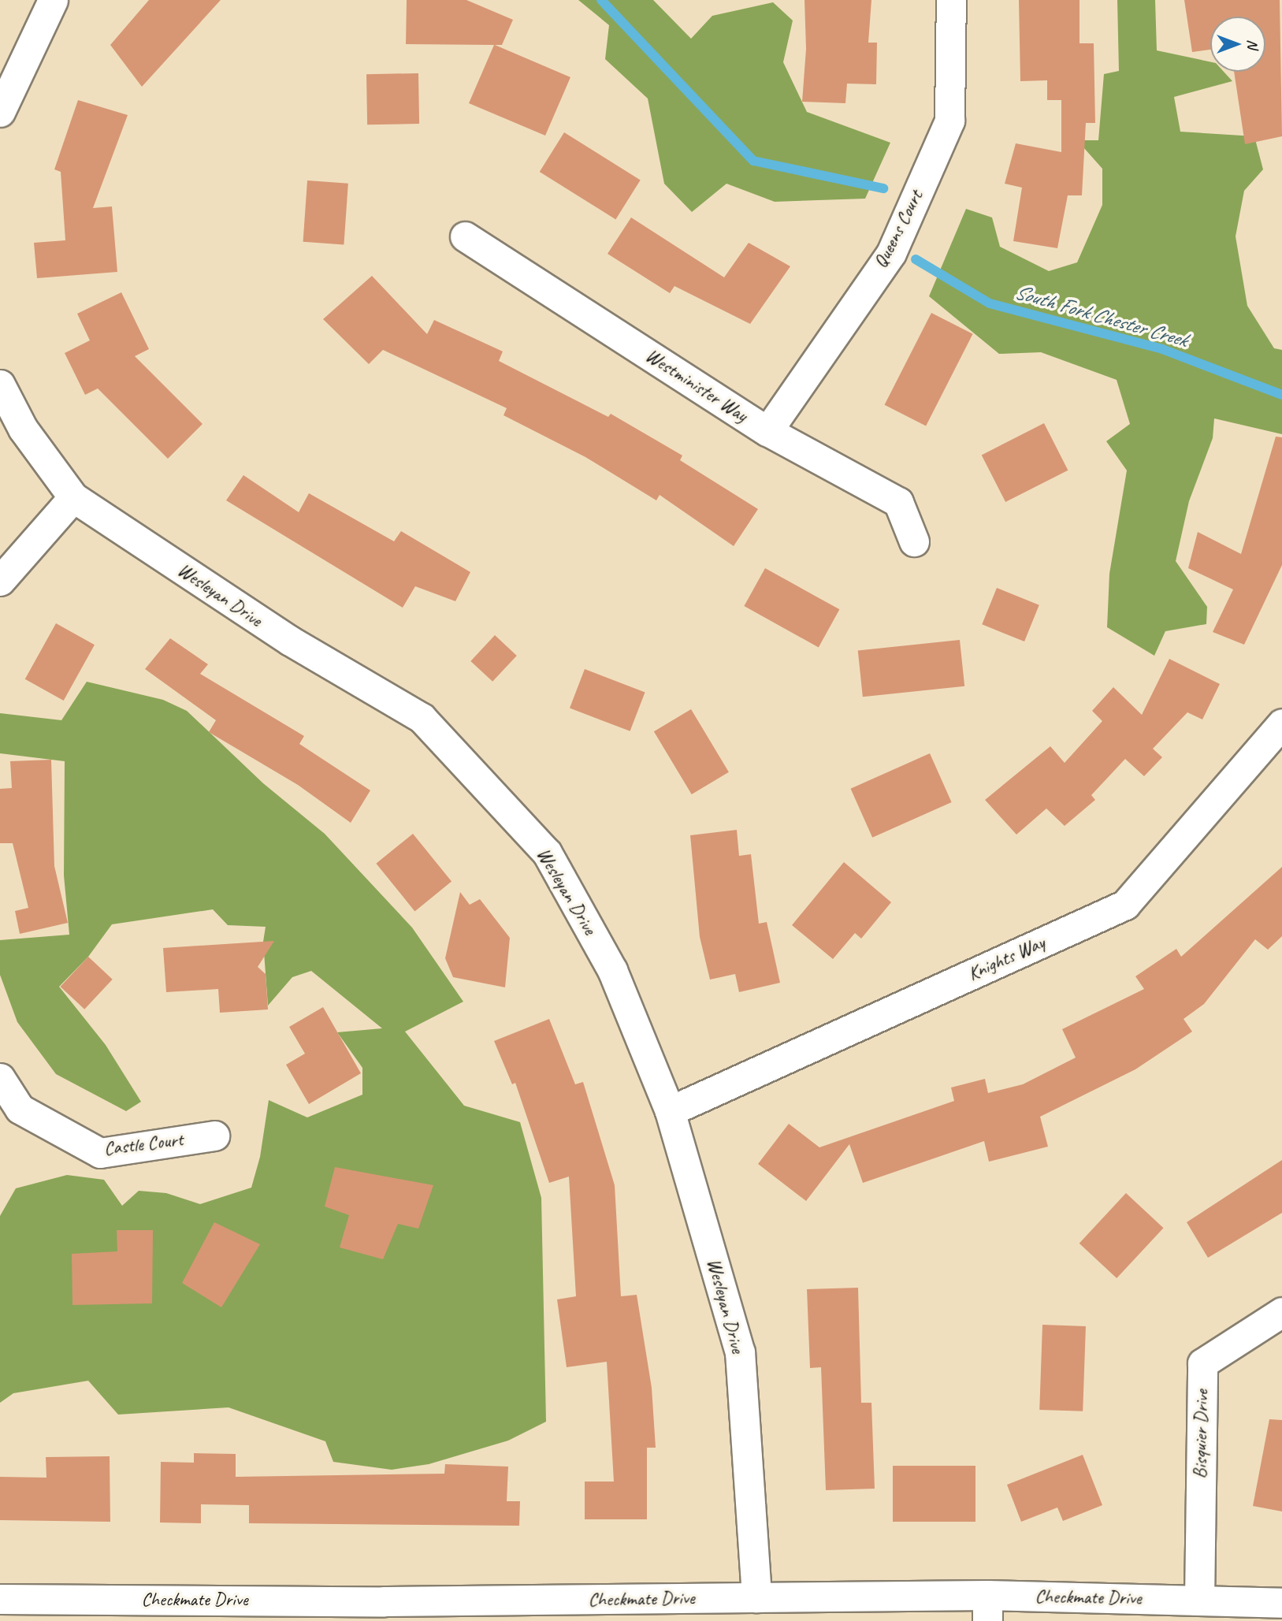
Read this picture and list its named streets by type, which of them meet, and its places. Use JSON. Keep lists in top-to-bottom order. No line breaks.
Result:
{"streets":{"street":["Queens Court","Westminister Way","Wesleyan Drive","Knights Way","Castle Court","Bisquier Drive","Checkmate Drive"]},"crossings":[["Queens Court","Westminister Way"],["Wesleyan Drive","Knights Way"],["Wesleyan Drive","Checkmate Drive"],["Bisquier Drive","Checkmate Drive"]],"water":["South Fork Chester Creek"],"north":"right"}
